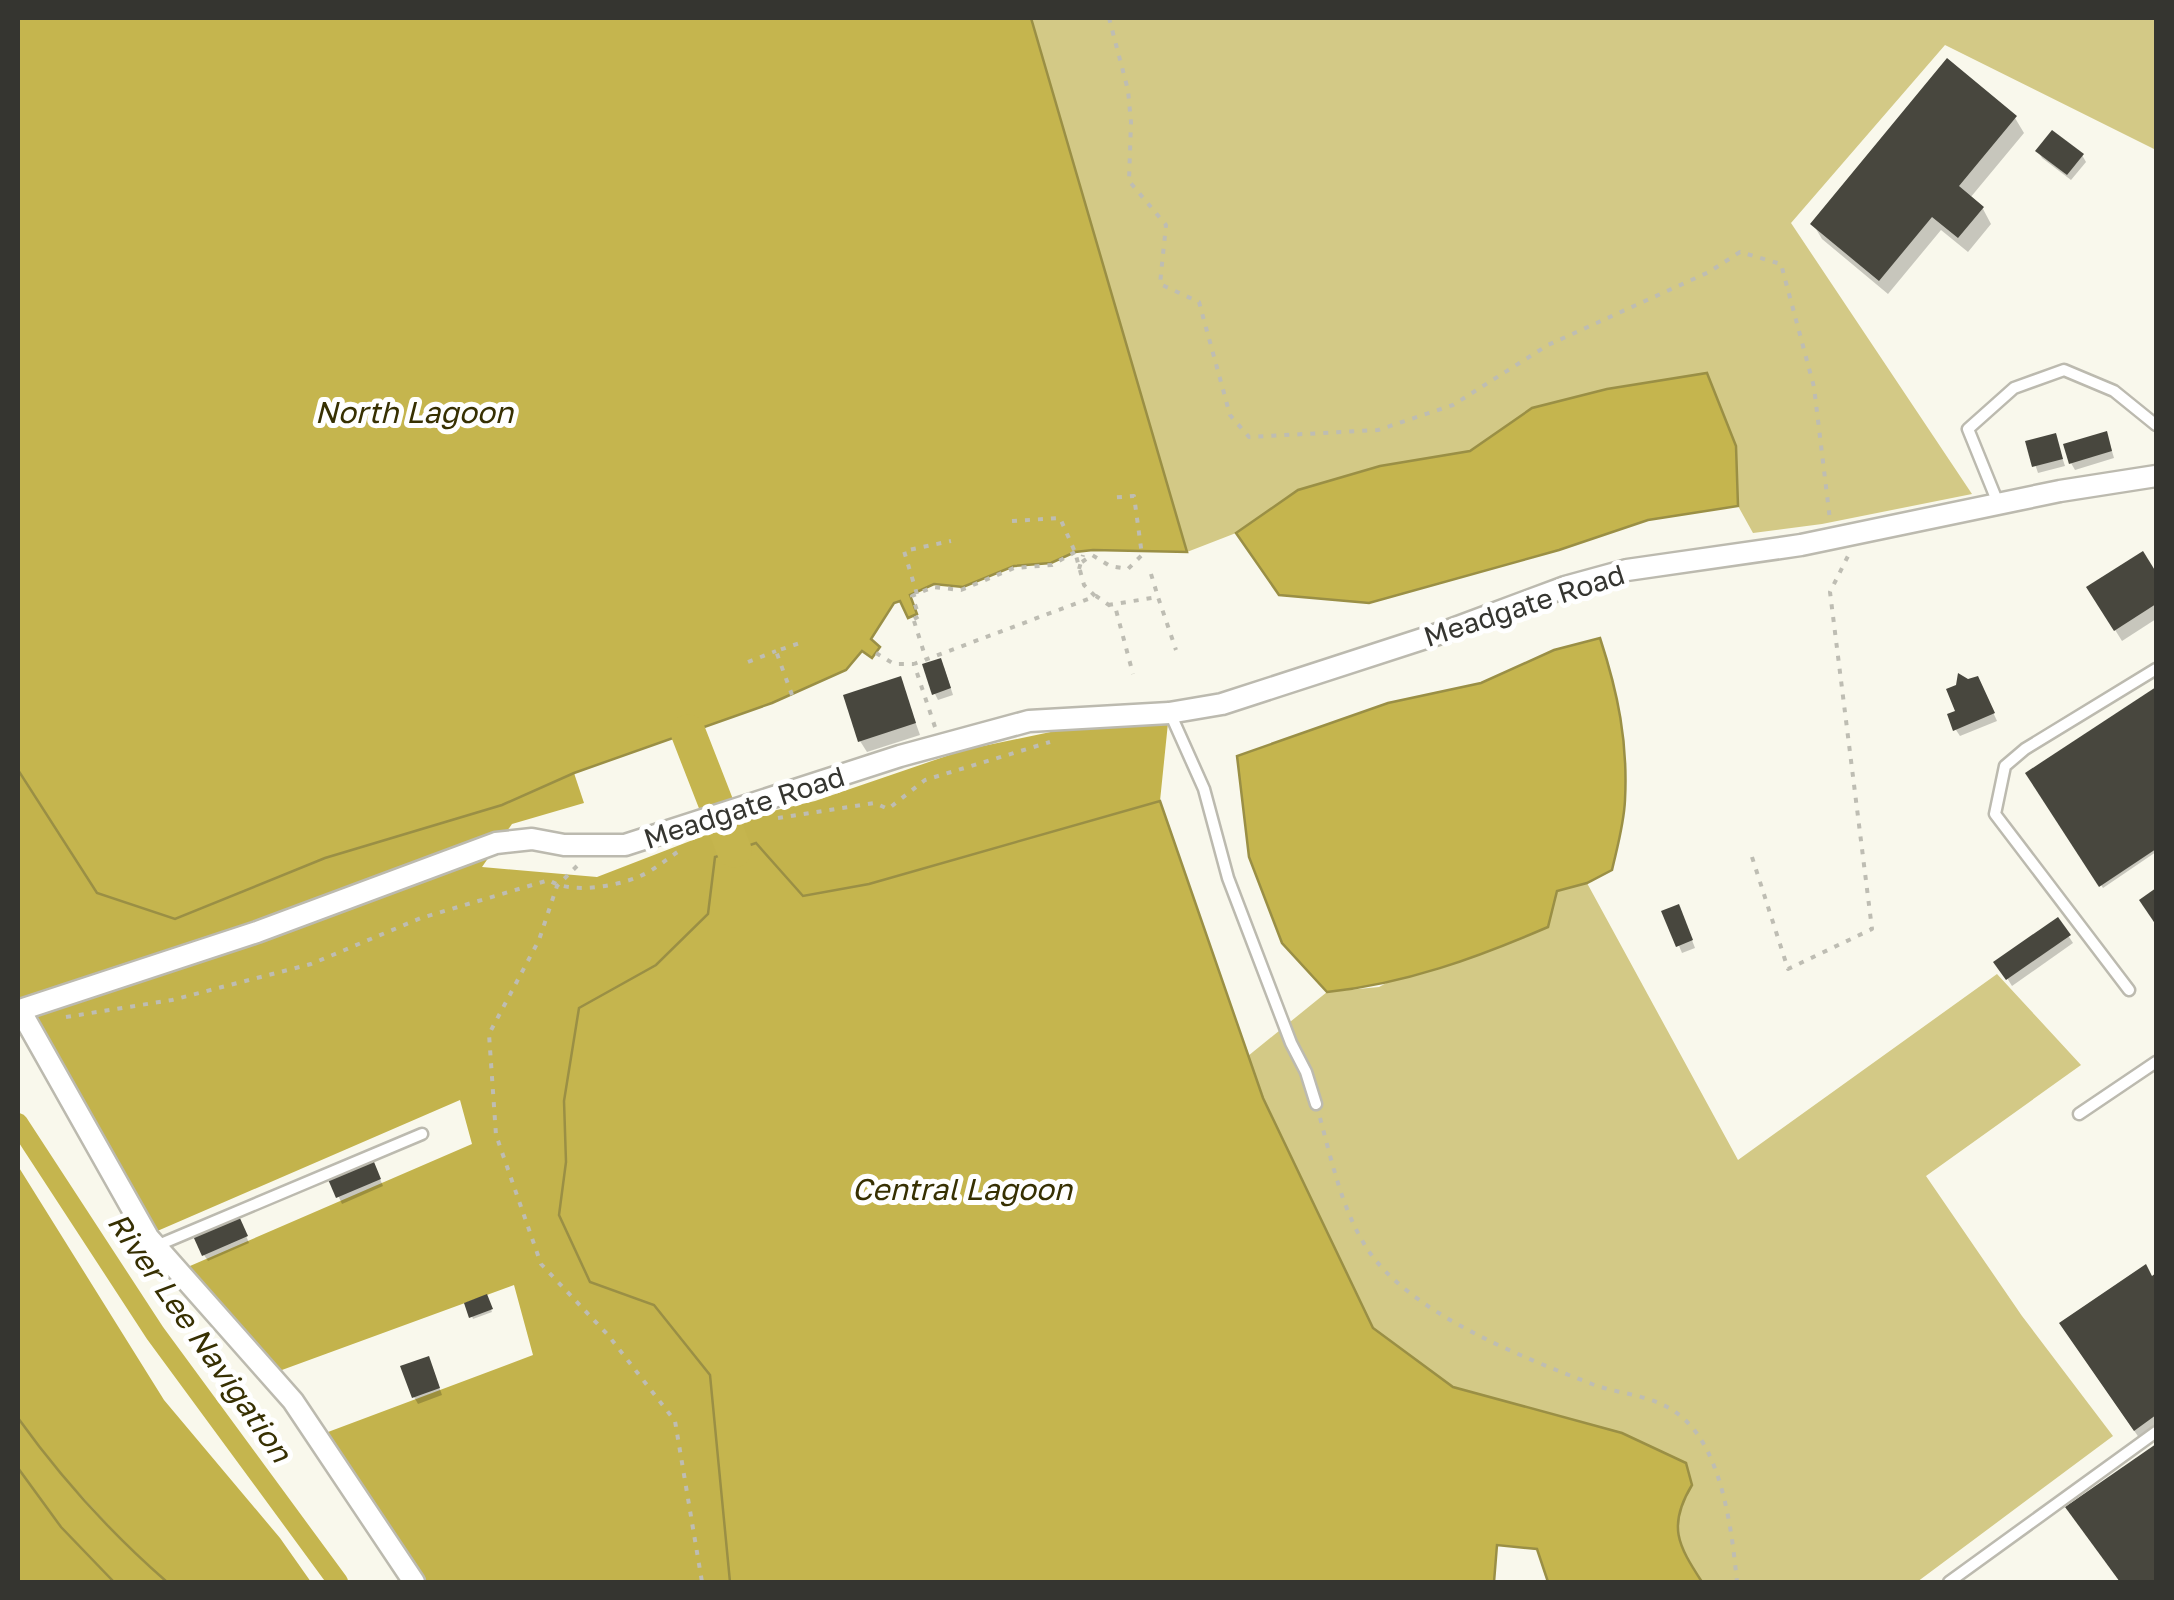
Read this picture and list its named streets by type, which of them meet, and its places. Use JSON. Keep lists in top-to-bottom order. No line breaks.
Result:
{"streets":{"street":["Meadgate Road"]},"water":["North Lagoon","Central Lagoon","River Lee Navigation"]}
